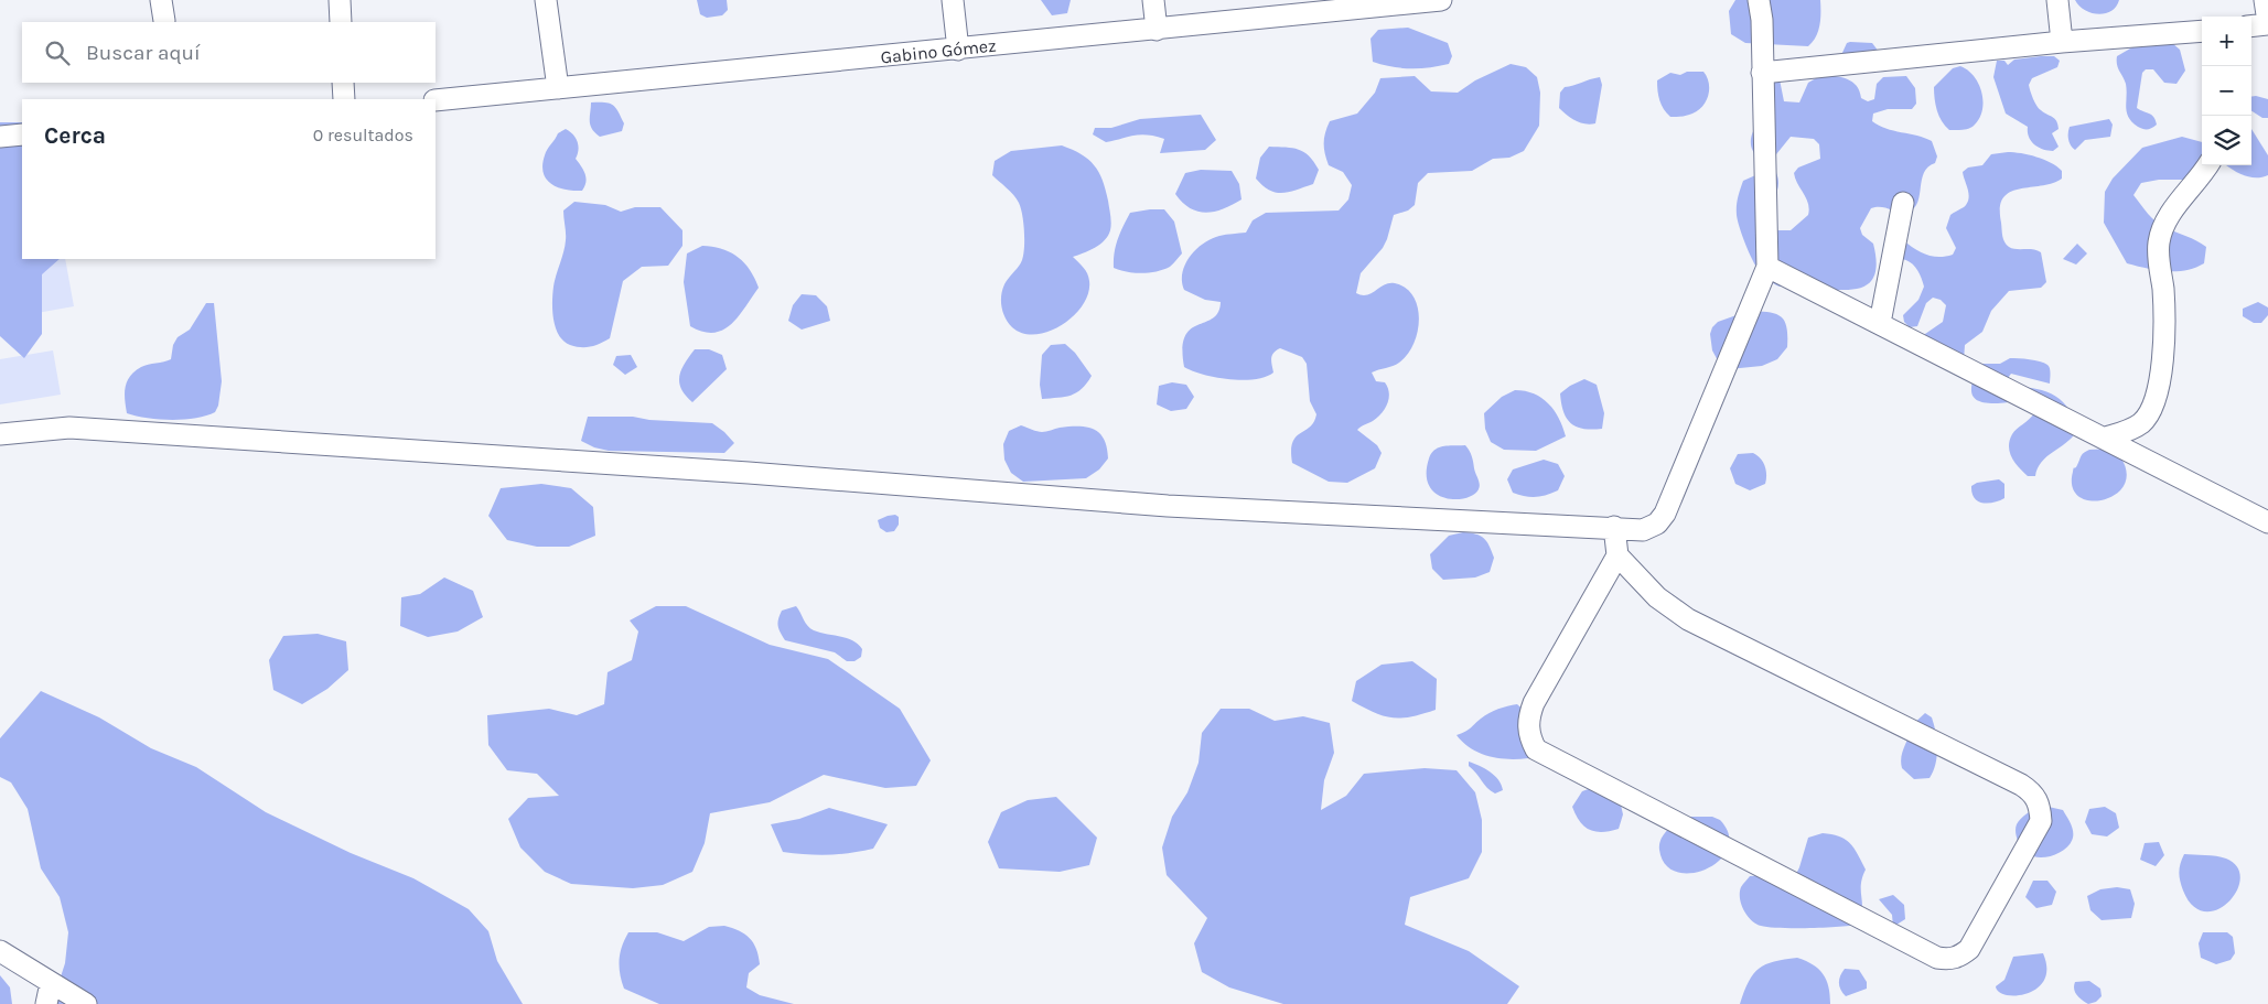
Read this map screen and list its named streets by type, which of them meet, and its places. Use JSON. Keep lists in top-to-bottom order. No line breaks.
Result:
{"streets":{"street":["Gabino Gómez"]},"page":{"map_buttons":["+","−"],"search":"Buscar aquí","heading":["Cerca","0 resultados"]}}
